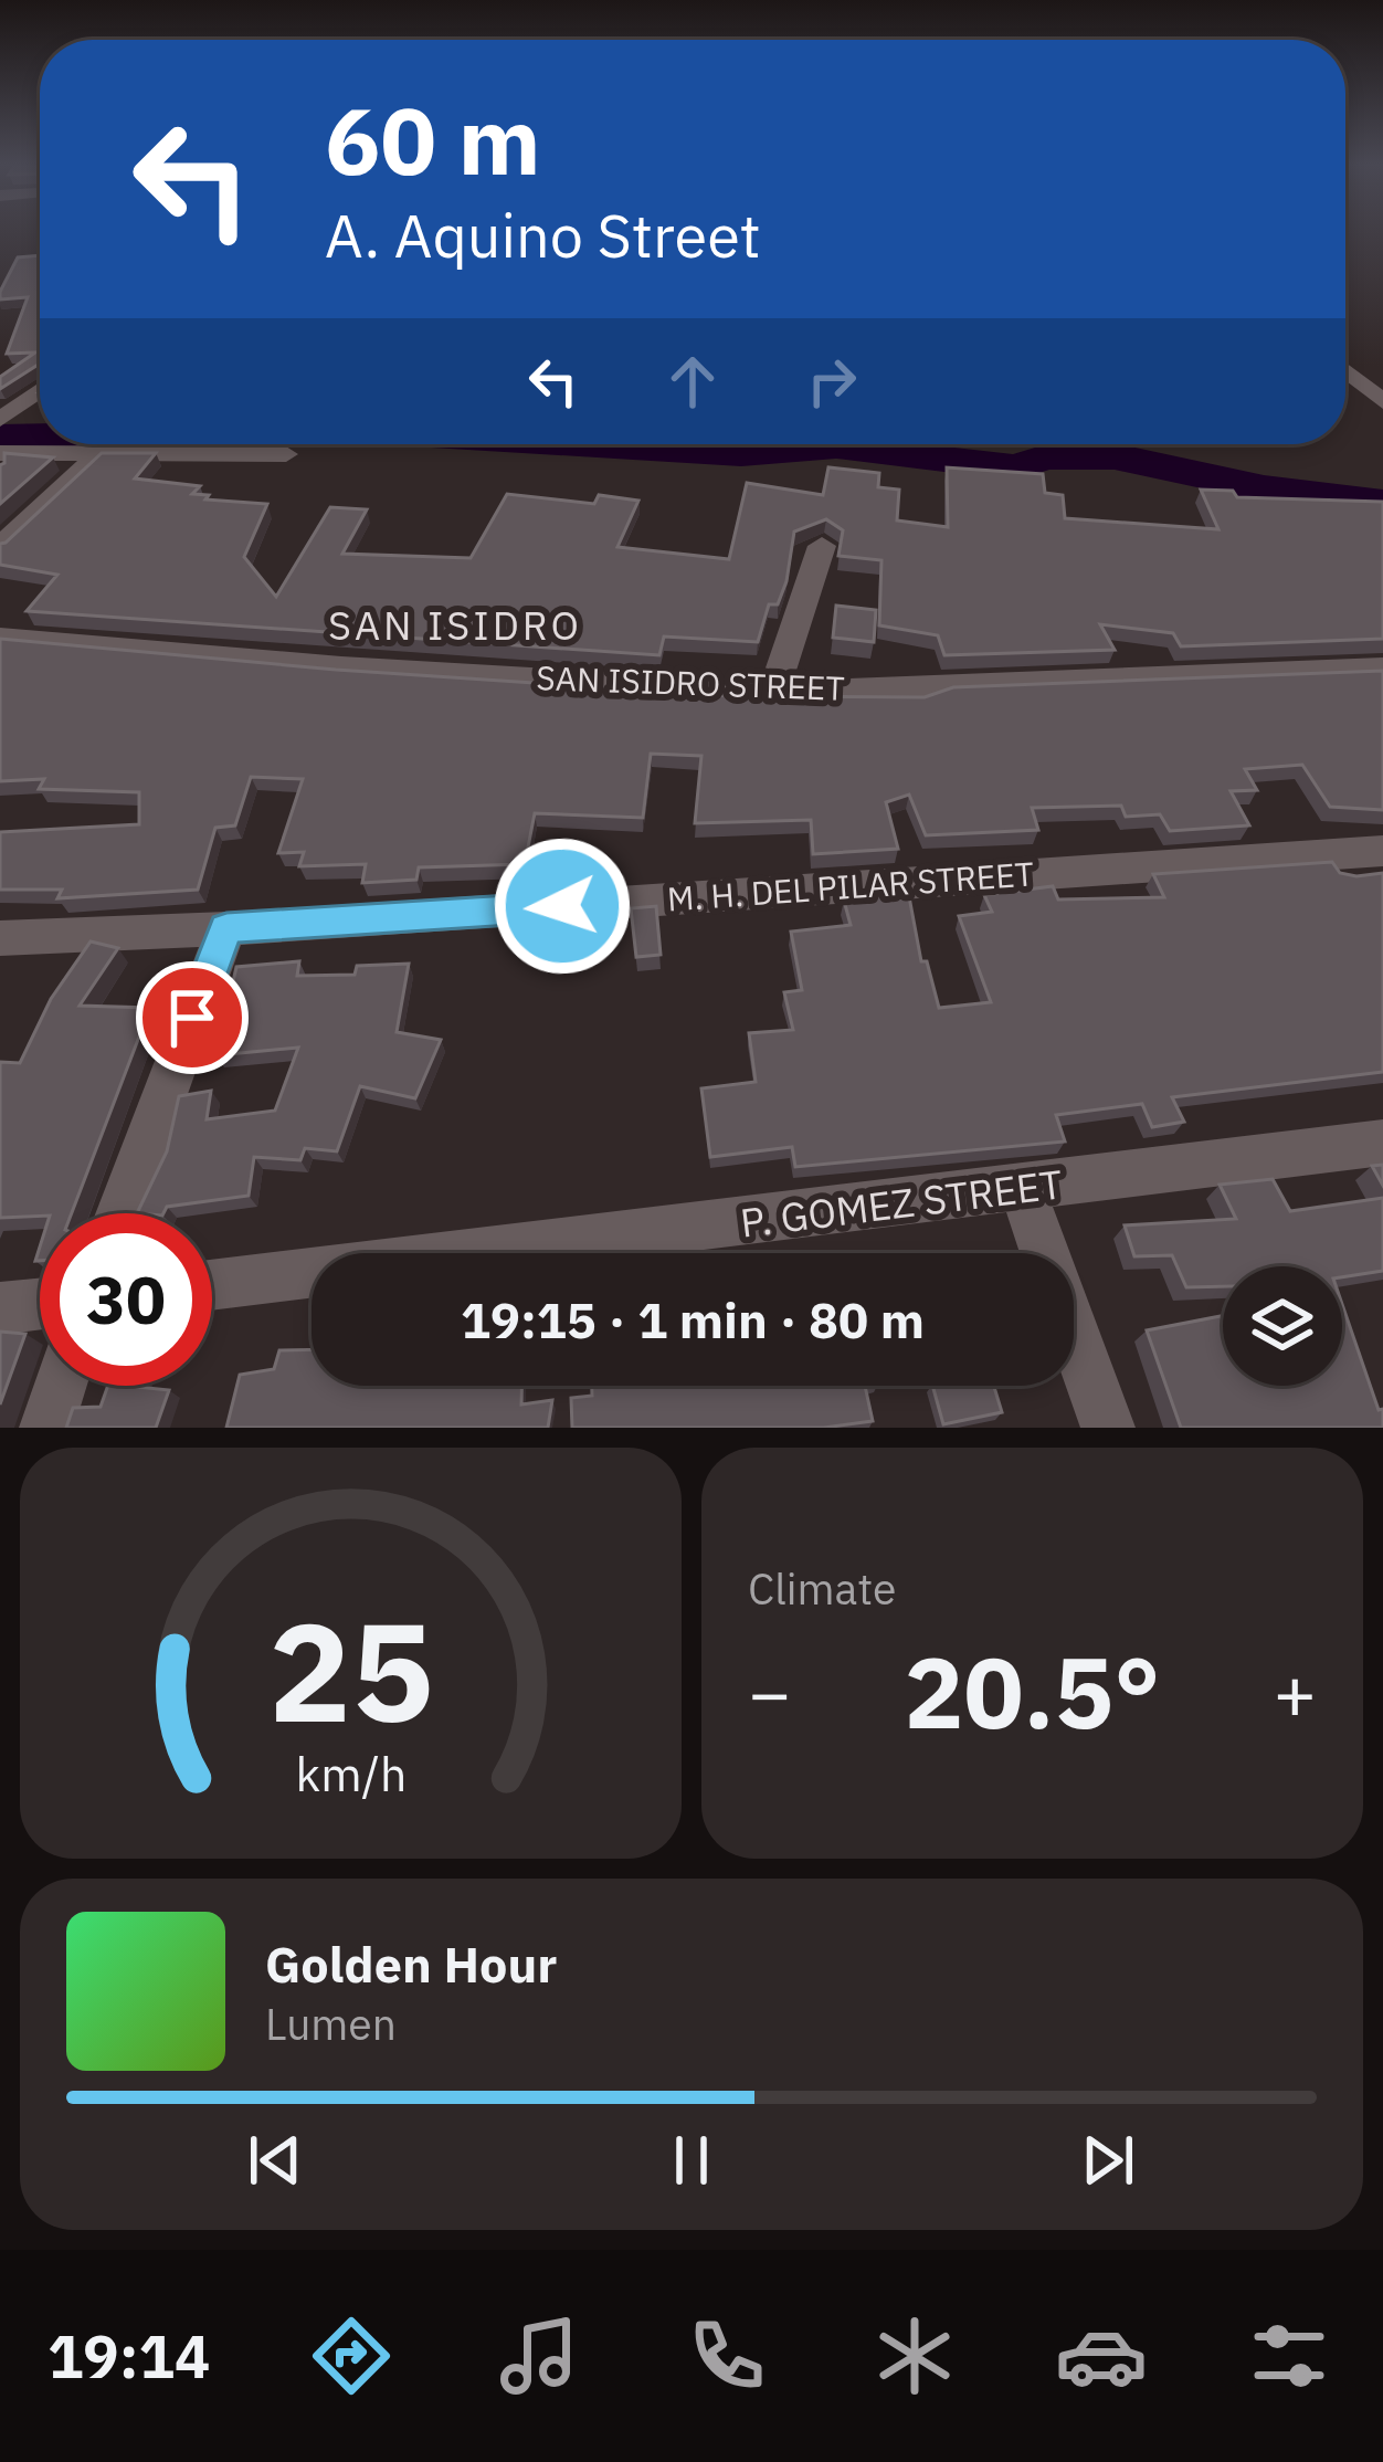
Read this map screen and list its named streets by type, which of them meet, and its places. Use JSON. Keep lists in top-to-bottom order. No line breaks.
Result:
{"streets":{"street":["SAN ISIDRO STREET","M. H. DEL PILAR STREET","P. GOMEZ STREET"]},"districts":["SAN ISIDRO"],"page":{"turn":["60 m","A. Aquino Street"],"limit":"30","trip":"19:15 · 1 min · 80 m","tile":"Climate","heat":["−","20.5°","+"],"song":["Golden Hour","Lumen"],"tabs":"19:14","gauge":["25","km/h"]}}
